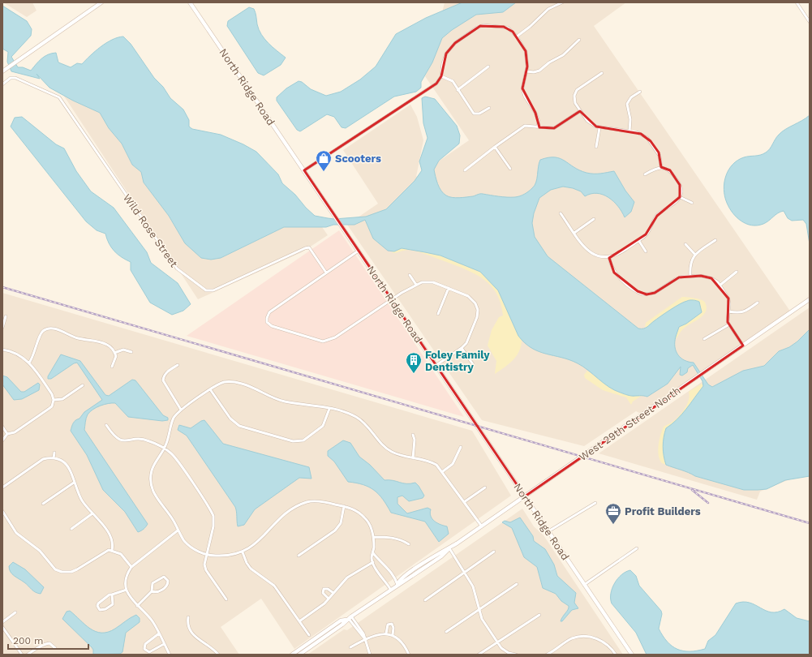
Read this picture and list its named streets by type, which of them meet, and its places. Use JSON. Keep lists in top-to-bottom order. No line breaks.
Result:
{"streets":{"main road":["North Ridge Road","West 29th Street North"],"street":["Wild Rose Street"]},"crossings":[["North Ridge Road","West 29th Street North"]],"places":{"shop":["Scooters"],"building":["Foley Family Dentistry"],"office":["Profit Builders"]},"scale_bar":"200 m"}
